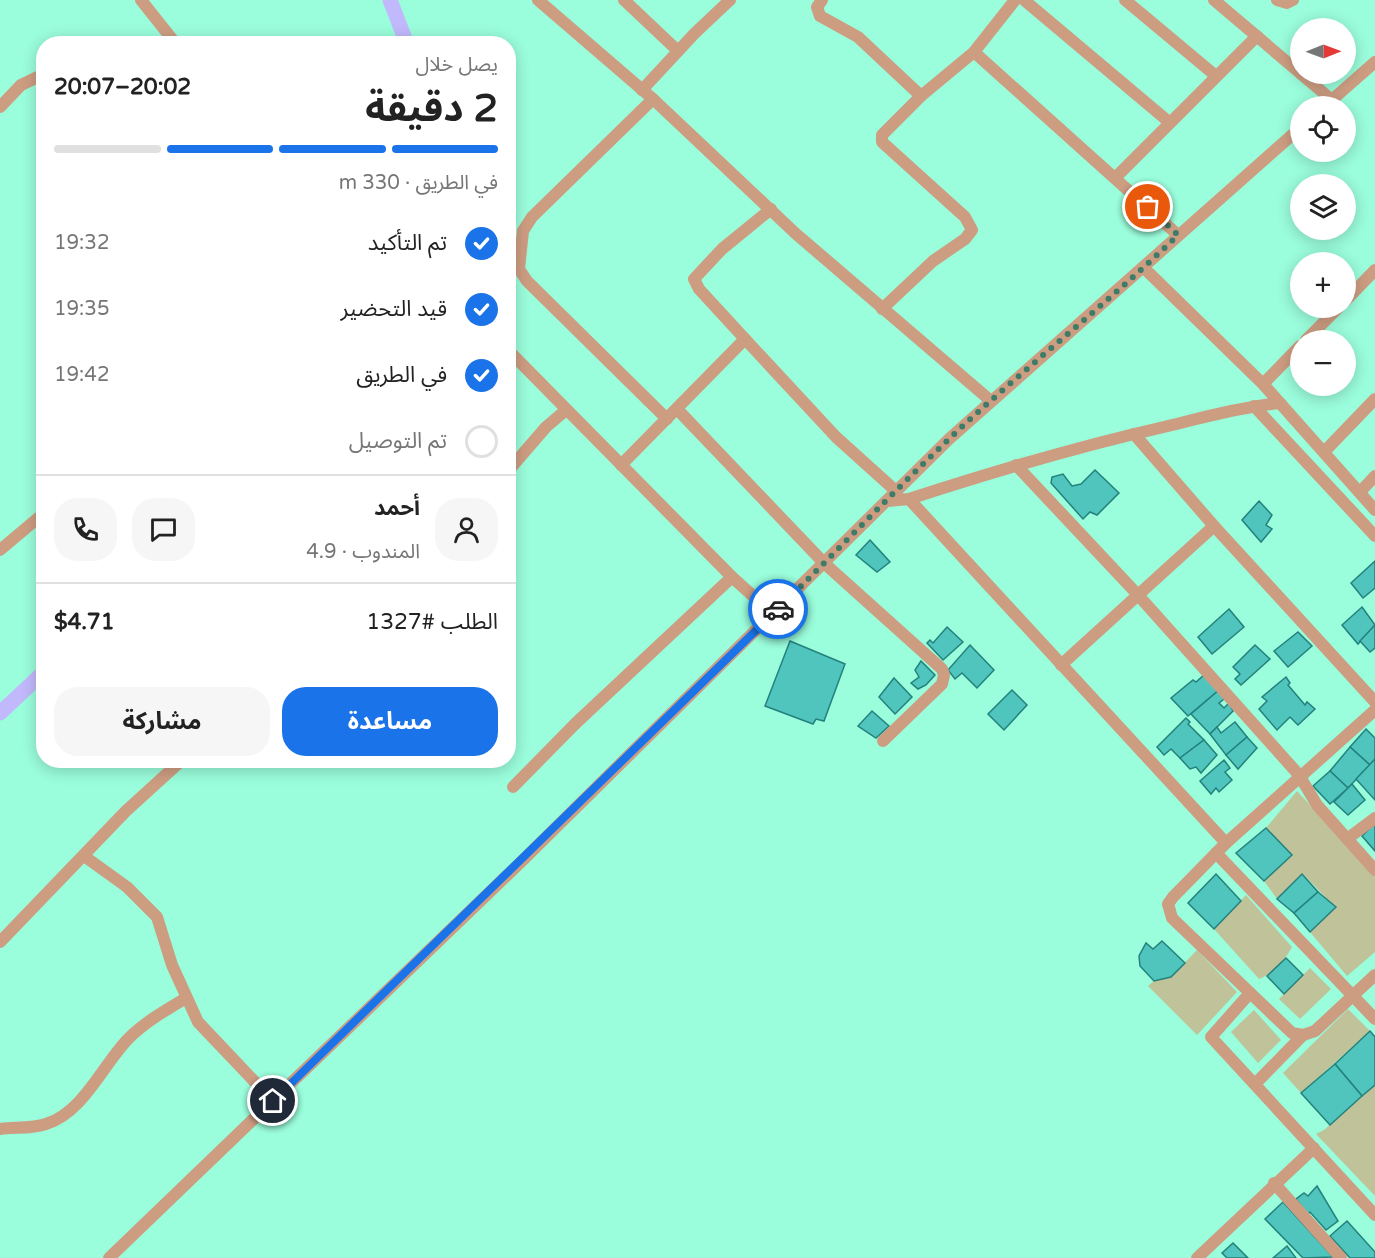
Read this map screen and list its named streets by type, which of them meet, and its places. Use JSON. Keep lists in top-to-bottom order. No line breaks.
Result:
{"north":"right","page":{"map_buttons":["+","−"],"heading":["2 دقيقة","يصل خلال","20:02–20:07"],"panel":["أحمد","المندوب · 4.9","الطلب #1327","$4.71"],"bar":"في الطريق · 330 m","list":[["تم التأكيد","19:32"],["قيد التحضير","19:35"],["في الطريق","19:42"],"تم التوصيل"],"buttons":["مساعدة","مشاركة"]}}
